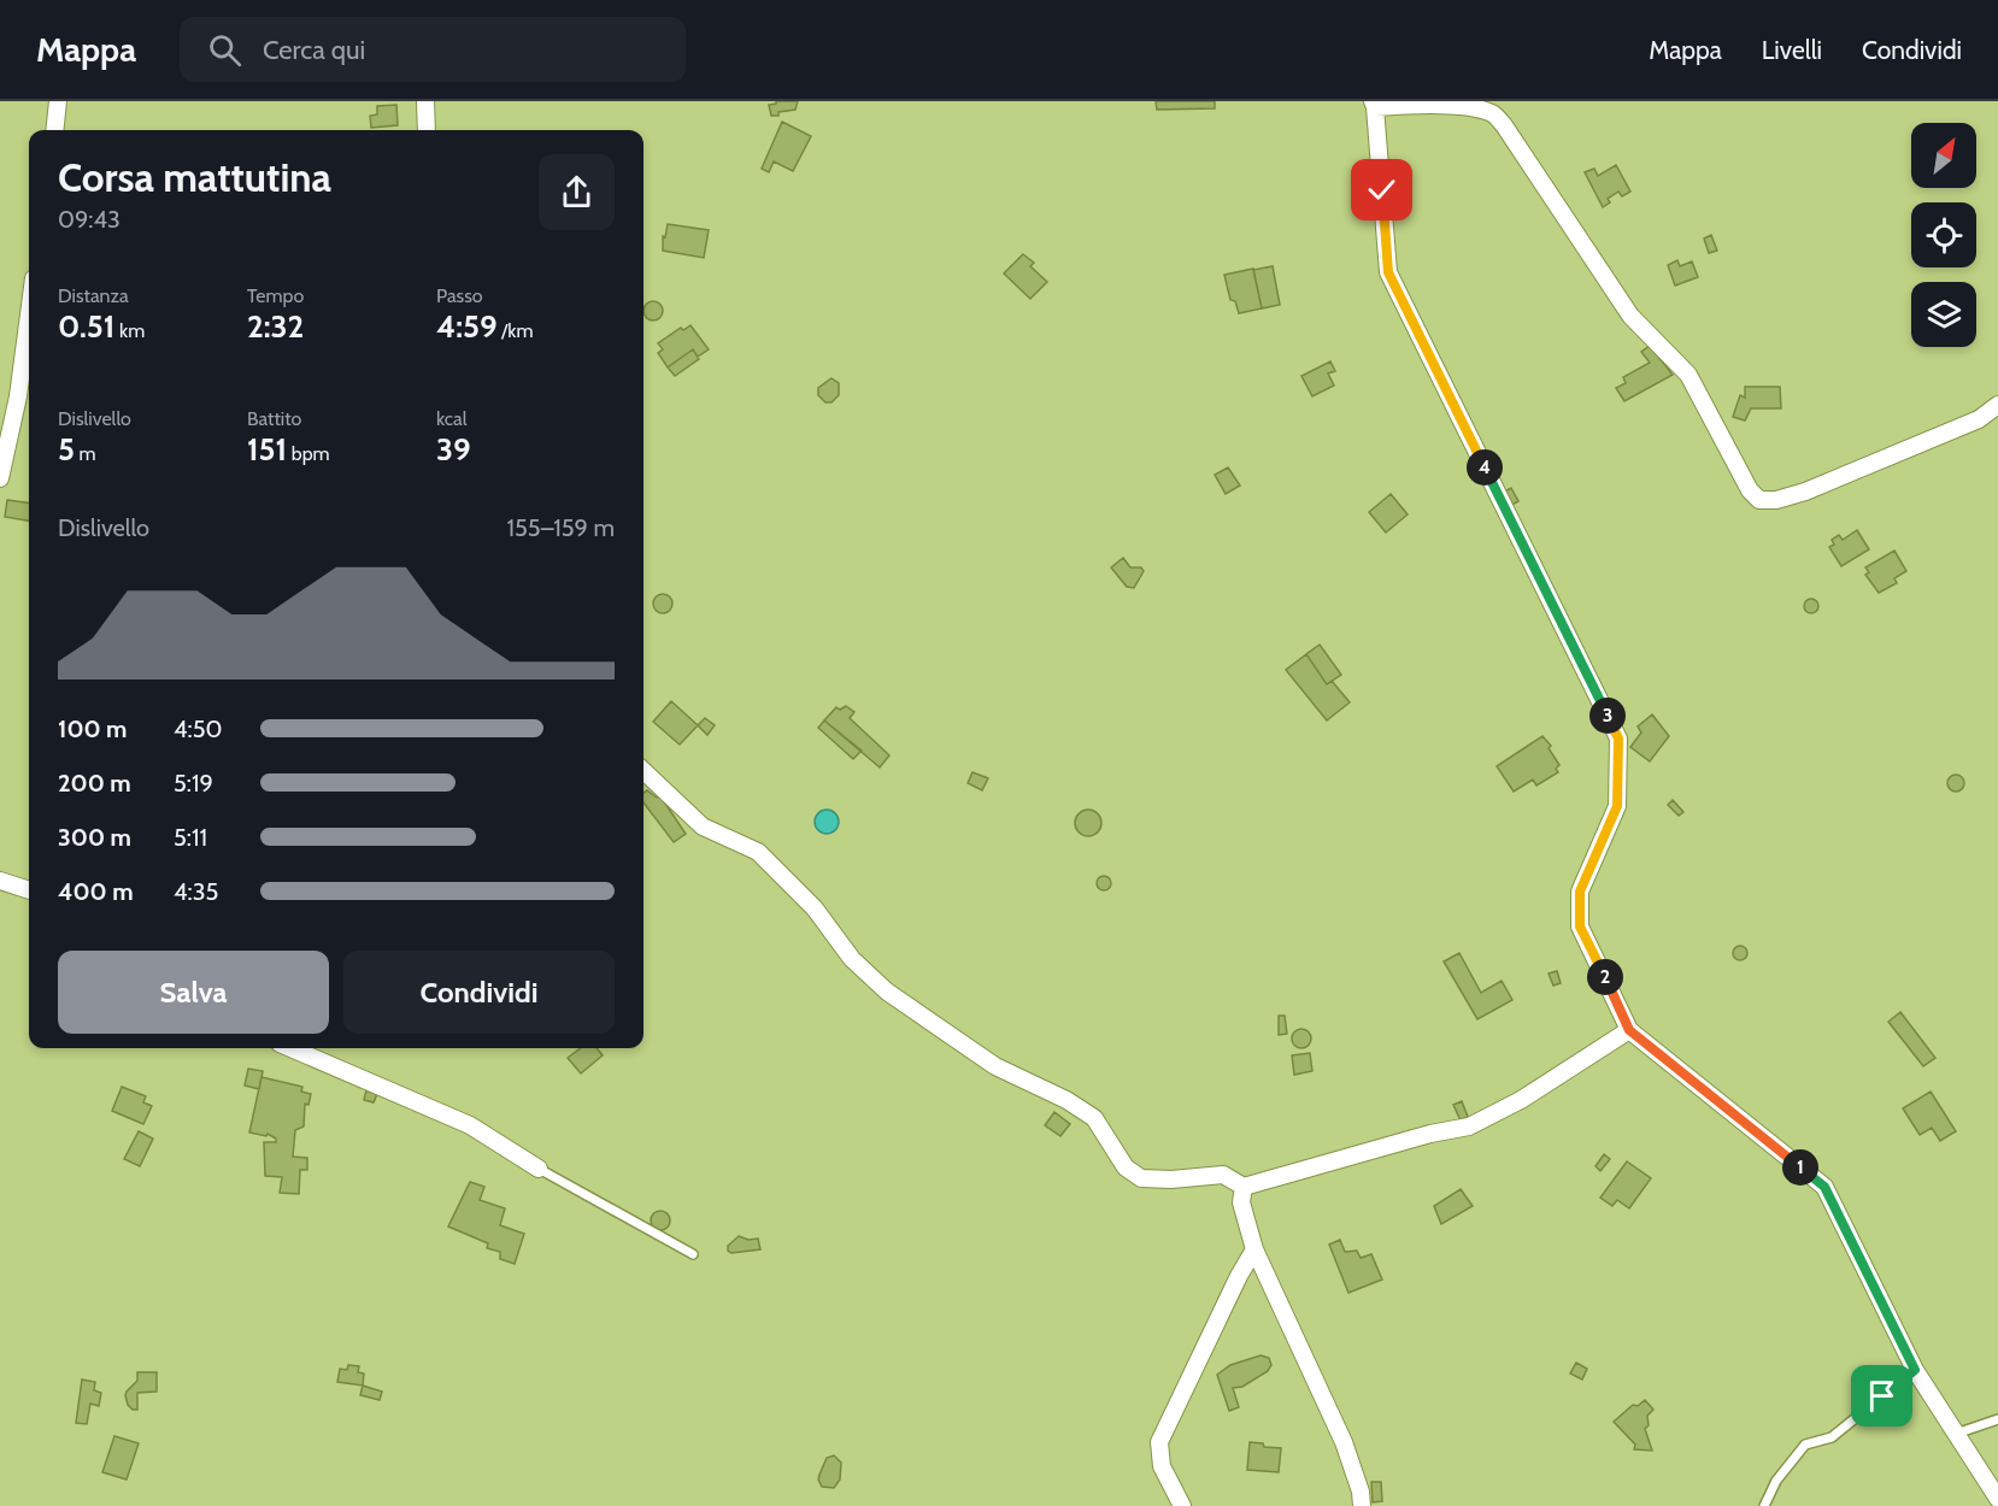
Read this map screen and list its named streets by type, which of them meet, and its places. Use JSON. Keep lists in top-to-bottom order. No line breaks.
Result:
{"north":"top right","page":{"header":"Mappa","search":"Cerca qui","nav":["Mappa","Livelli","Condividi"],"heading":["Corsa mattutina","09:43"],"stats":[["Distanza","0.51 km"],["Tempo","2:32"],["Passo","4:59 /km"],["Dislivello","5 m"],["Battito","151 bpm"],["kcal","39"]],"pins":["4","3","2","1"],"chart":["Dislivello","155–159 m"],"list":[{"name":"100 m","note":"4:50"},{"name":"200 m","note":"5:19"},{"name":"300 m","note":"5:11"},{"name":"400 m","note":"4:35"}],"buttons":["Salva","Condividi"]}}
